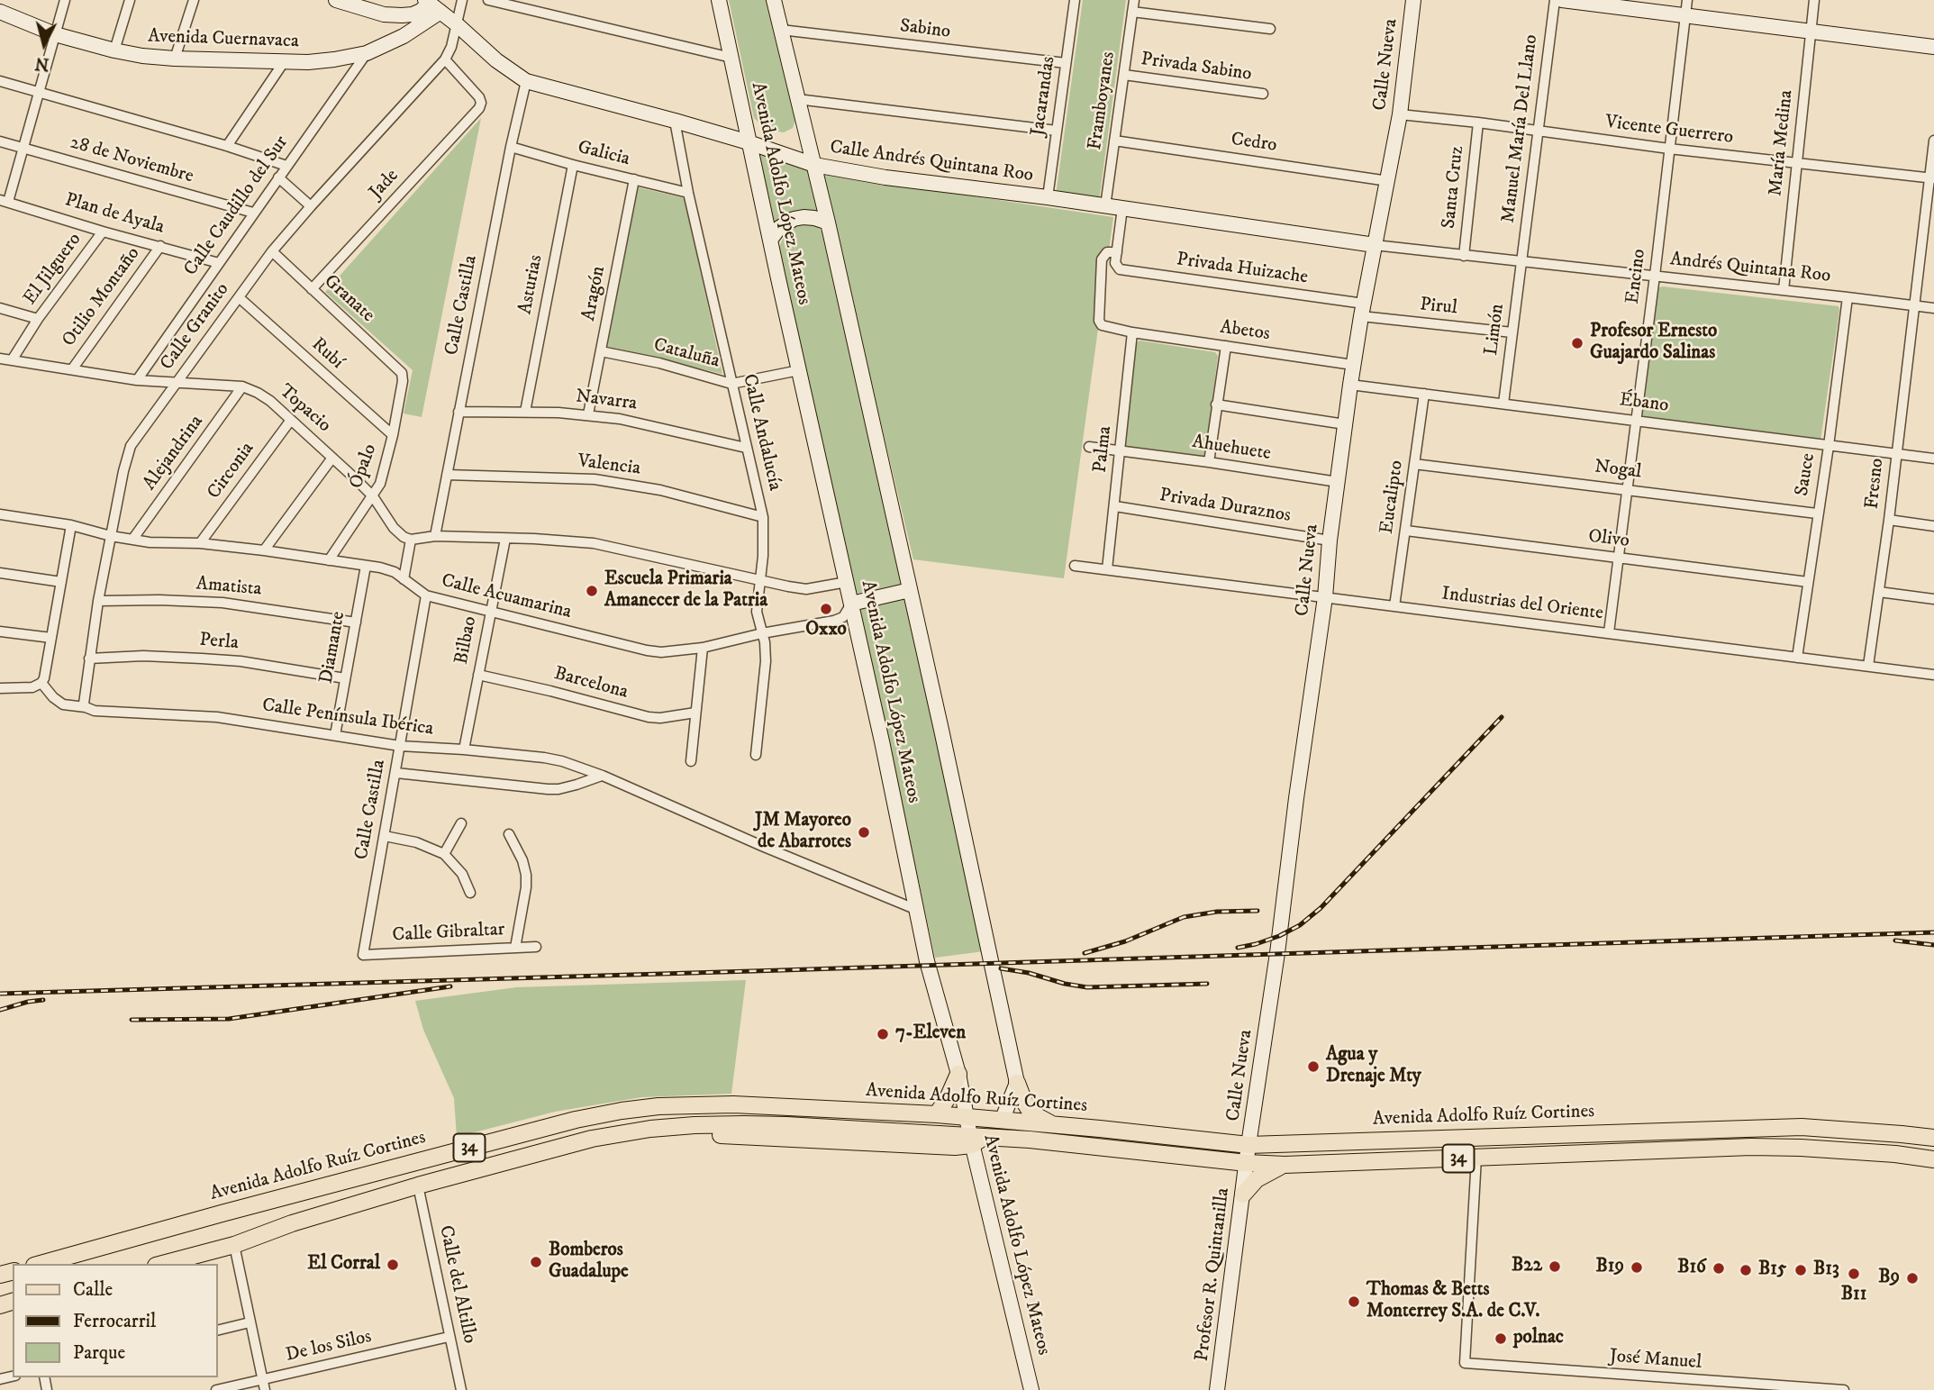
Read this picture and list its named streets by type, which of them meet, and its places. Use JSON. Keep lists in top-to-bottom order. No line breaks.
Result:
{"streets":{"main road":["Avenida Adolfo Ruíz Cortines","34"],"street":["Sabino","Avenida Cuernavaca","Calle Nueva","Privada Sabino","Jacarandas","Framboyanes","Manuel María Del Llano","Vicente Guerrero","Cedro","María Medina","Galicia","28 de Noviembre","Calle Andrés Quintana Roo","Jade","Santa Cruz","Avenida Adolfo López Mateos","Calle Caudillo del Sur","Plan de Ayala","Andrés Quintana Roo","El Jilguero","Privada Huizache","Encino","Asturias","Aragón","Otilio Montaño","Granate","Calle Castilla","Pirul","Calle Granito","Limón","Abetos","Rubí","Cataluña","Navarra","Ébano","Topacio","Calle Andalucía","Ahuehuete","Palma","Alejandrina","Valencia","Ópalo","Nogal","Circonia","Sauce","Fresno","Eucalipto","Privada Duraznos","Olivo","Amatista","Calle Acuamarina","Industrias del Oriente","Bilbao","Perla","Diamante","Barcelona","Calle Península Ibérica","Calle Gibraltar","Profesor R. Quintanilla","Calle del Altillo","De los Silos","José Manuel"]},"crossings":[["Sabino","Jacarandas"],["Sabino","Avenida Adolfo López Mateos"],["Avenida Cuernavaca","Calle Andrés Quintana Roo"],["Avenida Cuernavaca","Calle Caudillo del Sur"],["Calle Nueva","Vicente Guerrero"],["Calle Nueva","Cedro"],["Calle Nueva","Calle Andrés Quintana Roo"],["Calle Nueva","Andrés Quintana Roo"],["Calle Nueva","Privada Huizache"],["Calle Nueva","Pirul"],["Calle Nueva","Abetos"],["Calle Nueva","Ébano"],["Calle Nueva","Ahuehuete"],["Calle Nueva","Privada Duraznos"],["Calle Nueva","Industrias del Oriente"],["Calle Nueva","Avenida Adolfo Ruíz Cortines"],["Calle Nueva","Profesor R. Quintanilla"],["Privada Sabino","Framboyanes"],["Jacarandas","Calle Andrés Quintana Roo"],["Framboyanes","Cedro"],["Framboyanes","Calle Andrés Quintana Roo"],["Manuel María Del Llano","Vicente Guerrero"],["Manuel María Del Llano","Andrés Quintana Roo"],["Manuel María Del Llano","Limón"],["Vicente Guerrero","María Medina"],["Vicente Guerrero","Santa Cruz"],["Vicente Guerrero","Encino"],["Vicente Guerrero","Fresno"],["María Medina","Andrés Quintana Roo"],["Galicia","Asturias"],["Galicia","Aragón"],["Galicia","Calle Castilla"],["Galicia","Calle Andalucía"],["28 de Noviembre","Calle Caudillo del Sur"],["Calle Andrés Quintana Roo","Avenida Adolfo López Mateos"],["Calle Andrés Quintana Roo","Andrés Quintana Roo"],["Calle Andrés Quintana Roo","Calle Castilla"],["Calle Andrés Quintana Roo","Calle Granito"],["Calle Andrés Quintana Roo","Calle Andalucía"],["Jade","Granate"],["Jade","Calle Granito"],["Santa Cruz","Andrés Quintana Roo"],["Avenida Adolfo López Mateos","Cataluña"],["Avenida Adolfo López Mateos","Calle Acuamarina"],["Avenida Adolfo López Mateos","Calle Península Ibérica"],["Avenida Adolfo López Mateos","Avenida Adolfo Ruíz Cortines"],["Calle Caudillo del Sur","Plan de Ayala"],["Calle Caudillo del Sur","Topacio"],["Plan de Ayala","El Jilguero"],["Plan de Ayala","Otilio Montaño"],["Andrés Quintana Roo","Encino"],["Andrés Quintana Roo","Limón"],["Andrés Quintana Roo","Sauce"],["Andrés Quintana Roo","Fresno"],["El Jilguero","Topacio"],["Privada Huizache","Pirul"],["Privada Huizache","Abetos"],["Encino","Ébano"],["Encino","Nogal"],["Encino","Olivo"],["Encino","Industrias del Oriente"],["Asturias","Navarra"],["Aragón","Cataluña"],["Aragón","Navarra"],["Otilio Montaño","Topacio"],["Granate","Calle Granito"],["Granate","Ópalo"],["Calle Castilla","Navarra"],["Calle Castilla","Valencia"],["Calle Castilla","Calle Acuamarina"],["Calle Castilla","Calle Península Ibérica"],["Calle Castilla","Calle Gibraltar"],["Pirul","Limón"],["Calle Granito","Rubí"],["Calle Granito","Topacio"],["Calle Granito","Amatista"],["Calle Granito","Calle Acuamarina"],["Calle Granito","Perla"],["Calle Granito","Calle Península Ibérica"],["Limón","Ébano"],["Abetos","Palma"],["Rubí","Ópalo"],["Cataluña","Calle Andalucía"],["Navarra","Calle Andalucía"],["Ébano","Sauce"],["Ébano","Fresno"],["Ébano","Eucalipto"],["Topacio","Alejandrina"],["Topacio","Ópalo"],["Topacio","Circonia"],["Calle Andalucía","Valencia"],["Calle Andalucía","Calle Acuamarina"],["Ahuehuete","Palma"],["Palma","Privada Duraznos"],["Palma","Industrias del Oriente"],["Alejandrina","Calle Acuamarina"],["Ópalo","Calle Acuamarina"],["Nogal","Sauce"],["Nogal","Eucalipto"],["Circonia","Calle Acuamarina"],["Sauce","Olivo"],["Sauce","Industrias del Oriente"],["Fresno","Industrias del Oriente"],["Eucalipto","Olivo"],["Eucalipto","Industrias del Oriente"],["Amatista","Diamante"],["Calle Acuamarina","Bilbao"],["Calle Acuamarina","Diamante"],["Bilbao","Barcelona"],["Bilbao","Calle Península Ibérica"],["Perla","Diamante"],["Diamante","Calle Península Ibérica"],["Avenida Adolfo Ruíz Cortines","Profesor R. Quintanilla"],["Avenida Adolfo Ruíz Cortines","Calle del Altillo"],["Avenida Adolfo Ruíz Cortines","José Manuel"],["Calle del Altillo","De los Silos"]],"places":["Profesor Ernesto Guajardo Salinas","Escuela Primaria Amanecer de la Patria","Oxxo","JM Mayoreo de Abarrotes","7-Eleven","Agua y Drenaje Mty","Bomberos Guadalupe","El Corral","B22","B19","B16","B15","B13","B11","B9","Thomas & Betts Monterrey S.A. de C.V.","polnac"],"legend":["Calle","Ferrocarril","Parque"],"north":"bottom"}
